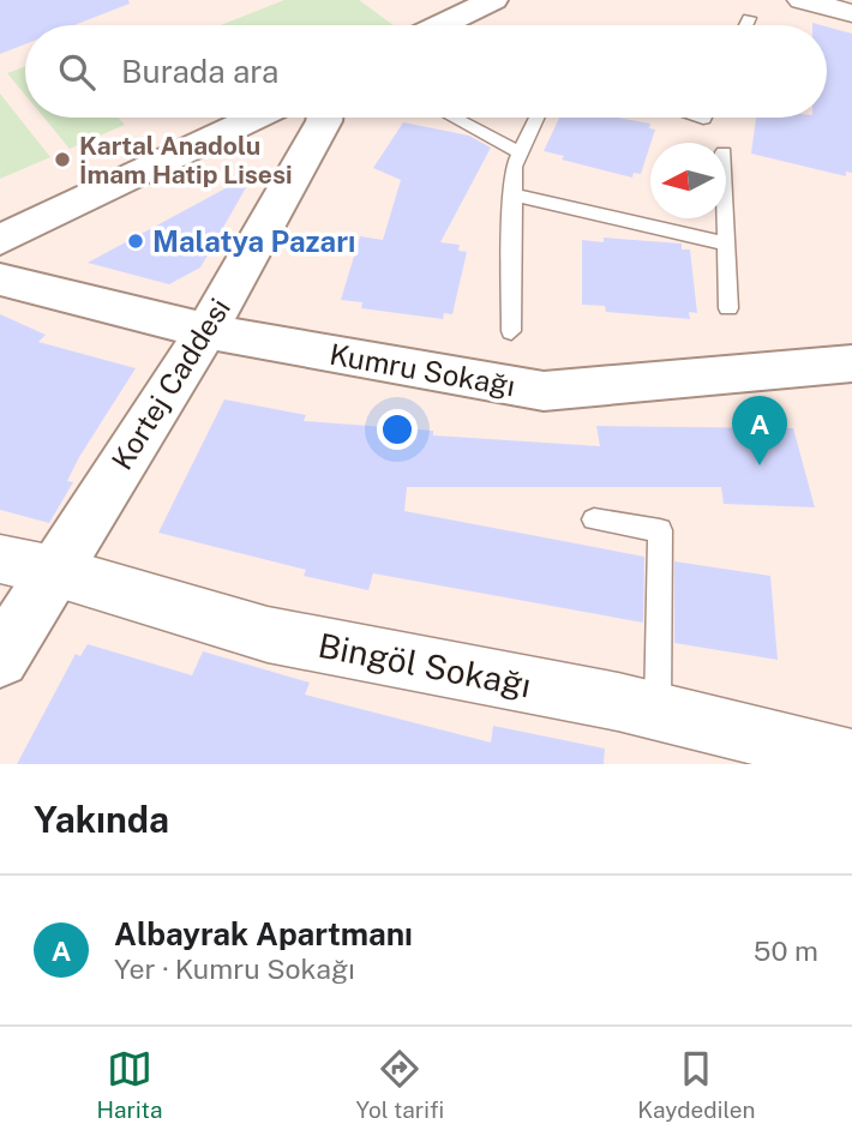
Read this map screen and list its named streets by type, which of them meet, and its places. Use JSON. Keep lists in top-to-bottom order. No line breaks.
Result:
{"streets":{"street":["Kumru Sokağı","Kortej Caddesi","Bingöl Sokağı"]},"crossings":[["Kumru Sokağı","Kortej Caddesi"],["Kortej Caddesi","Bingöl Sokağı"]],"places":["Kartal Anadolu İmam Hatip Lisesi","Malatya Pazarı"],"north":"left","page":{"search":"Burada ara","pins":"A","heading":"Yakında","list":[{"mark":"A","name":"Albayrak Apartmanı","note":"Yer · Kumru Sokağı","value":"50 m"}],"nav":["Harita","Yol tarifi","Kaydedilen"]}}
